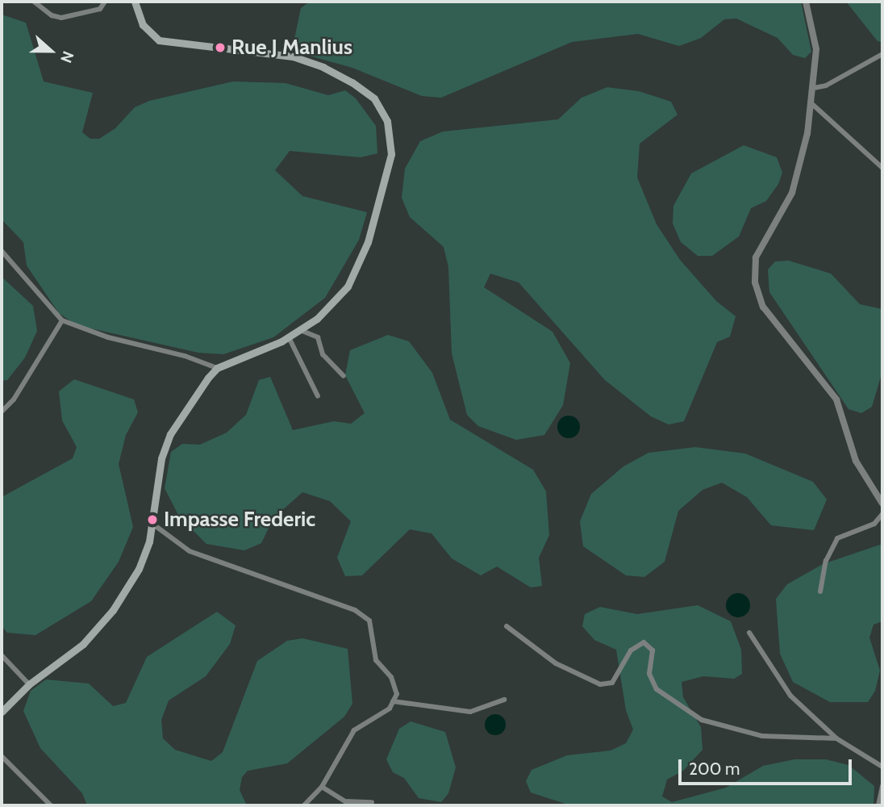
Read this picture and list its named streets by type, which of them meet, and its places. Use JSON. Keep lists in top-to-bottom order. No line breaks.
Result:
{"places":["Rue J Manlius","Impasse Frederic"],"scale_bar":"200 m","north":"right"}
